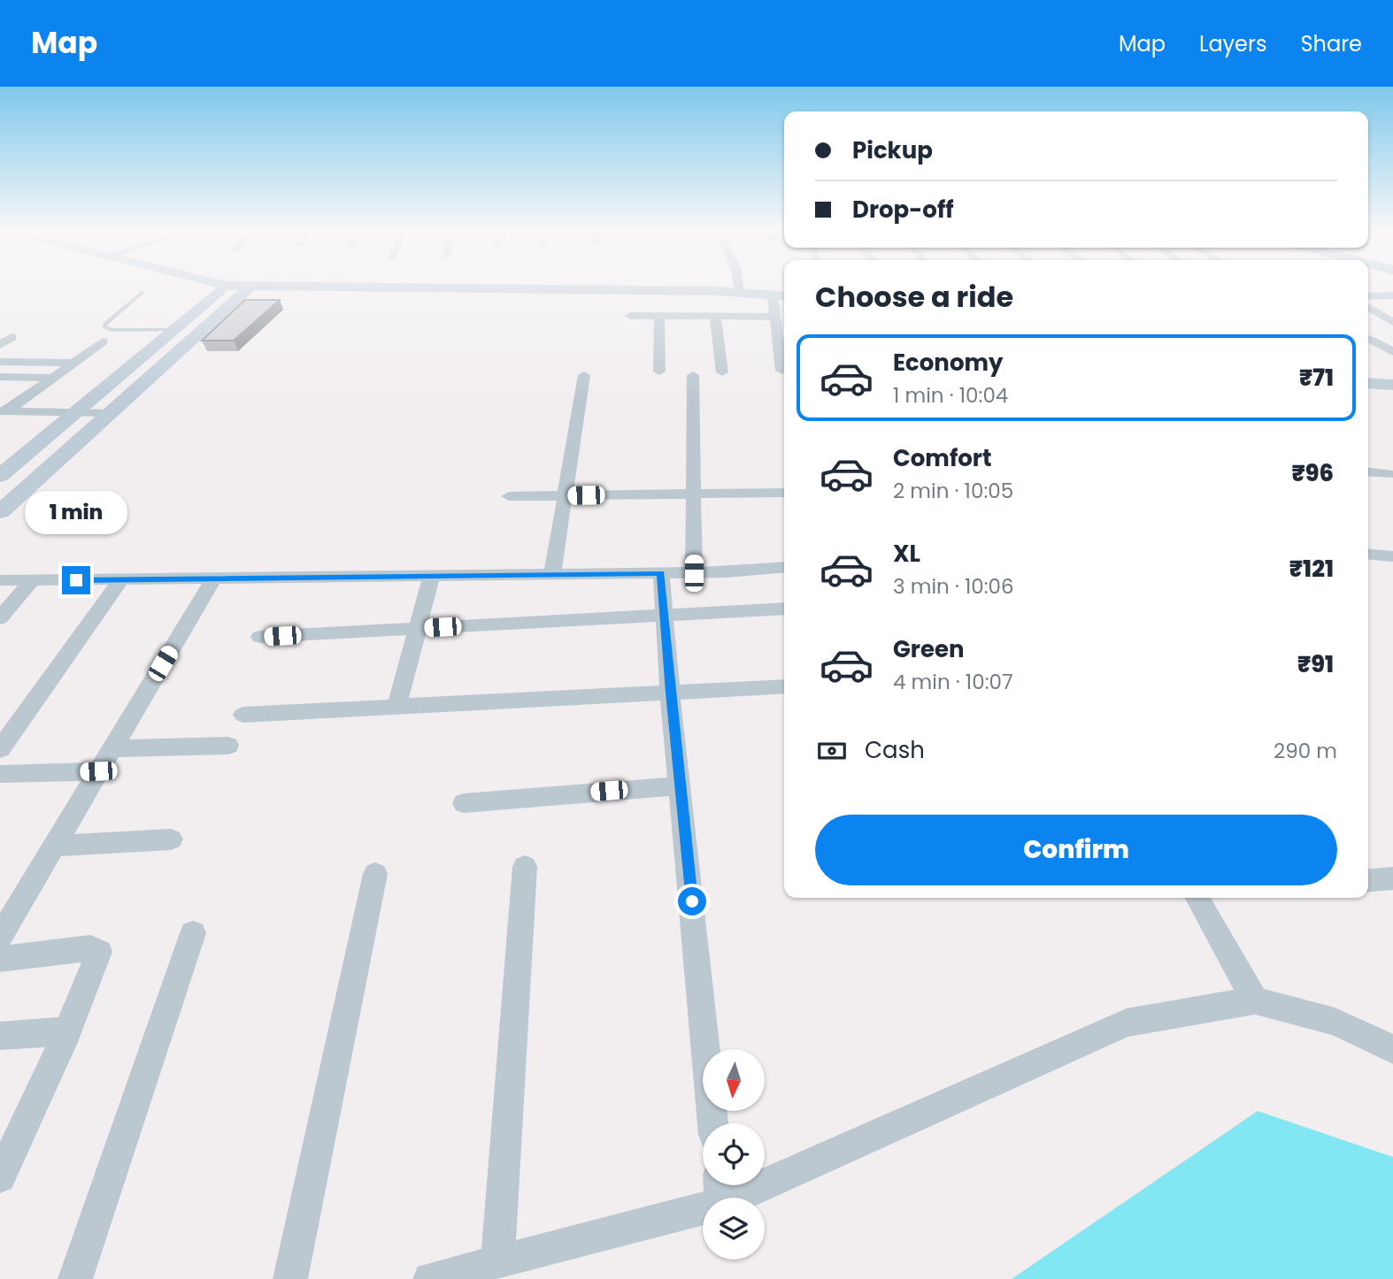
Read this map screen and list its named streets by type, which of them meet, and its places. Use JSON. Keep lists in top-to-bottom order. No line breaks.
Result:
{"north":"bottom","page":{"header":"Map","nav":["Map","Layers","Share"],"banner":["Pickup","Drop-off"],"heading":"Choose a ride","list":[{"name":"Economy","note":"1 min · 10:04","value":"₹71"},{"name":"Comfort","note":"2 min · 10:05","value":"₹96"},{"name":"XL","note":"3 min · 10:06","value":"₹121"},{"name":"Green","note":"4 min · 10:07","value":"₹91"}],"bubble":"1 min","pay":["Cash","290 m"],"buttons":"Confirm"}}
